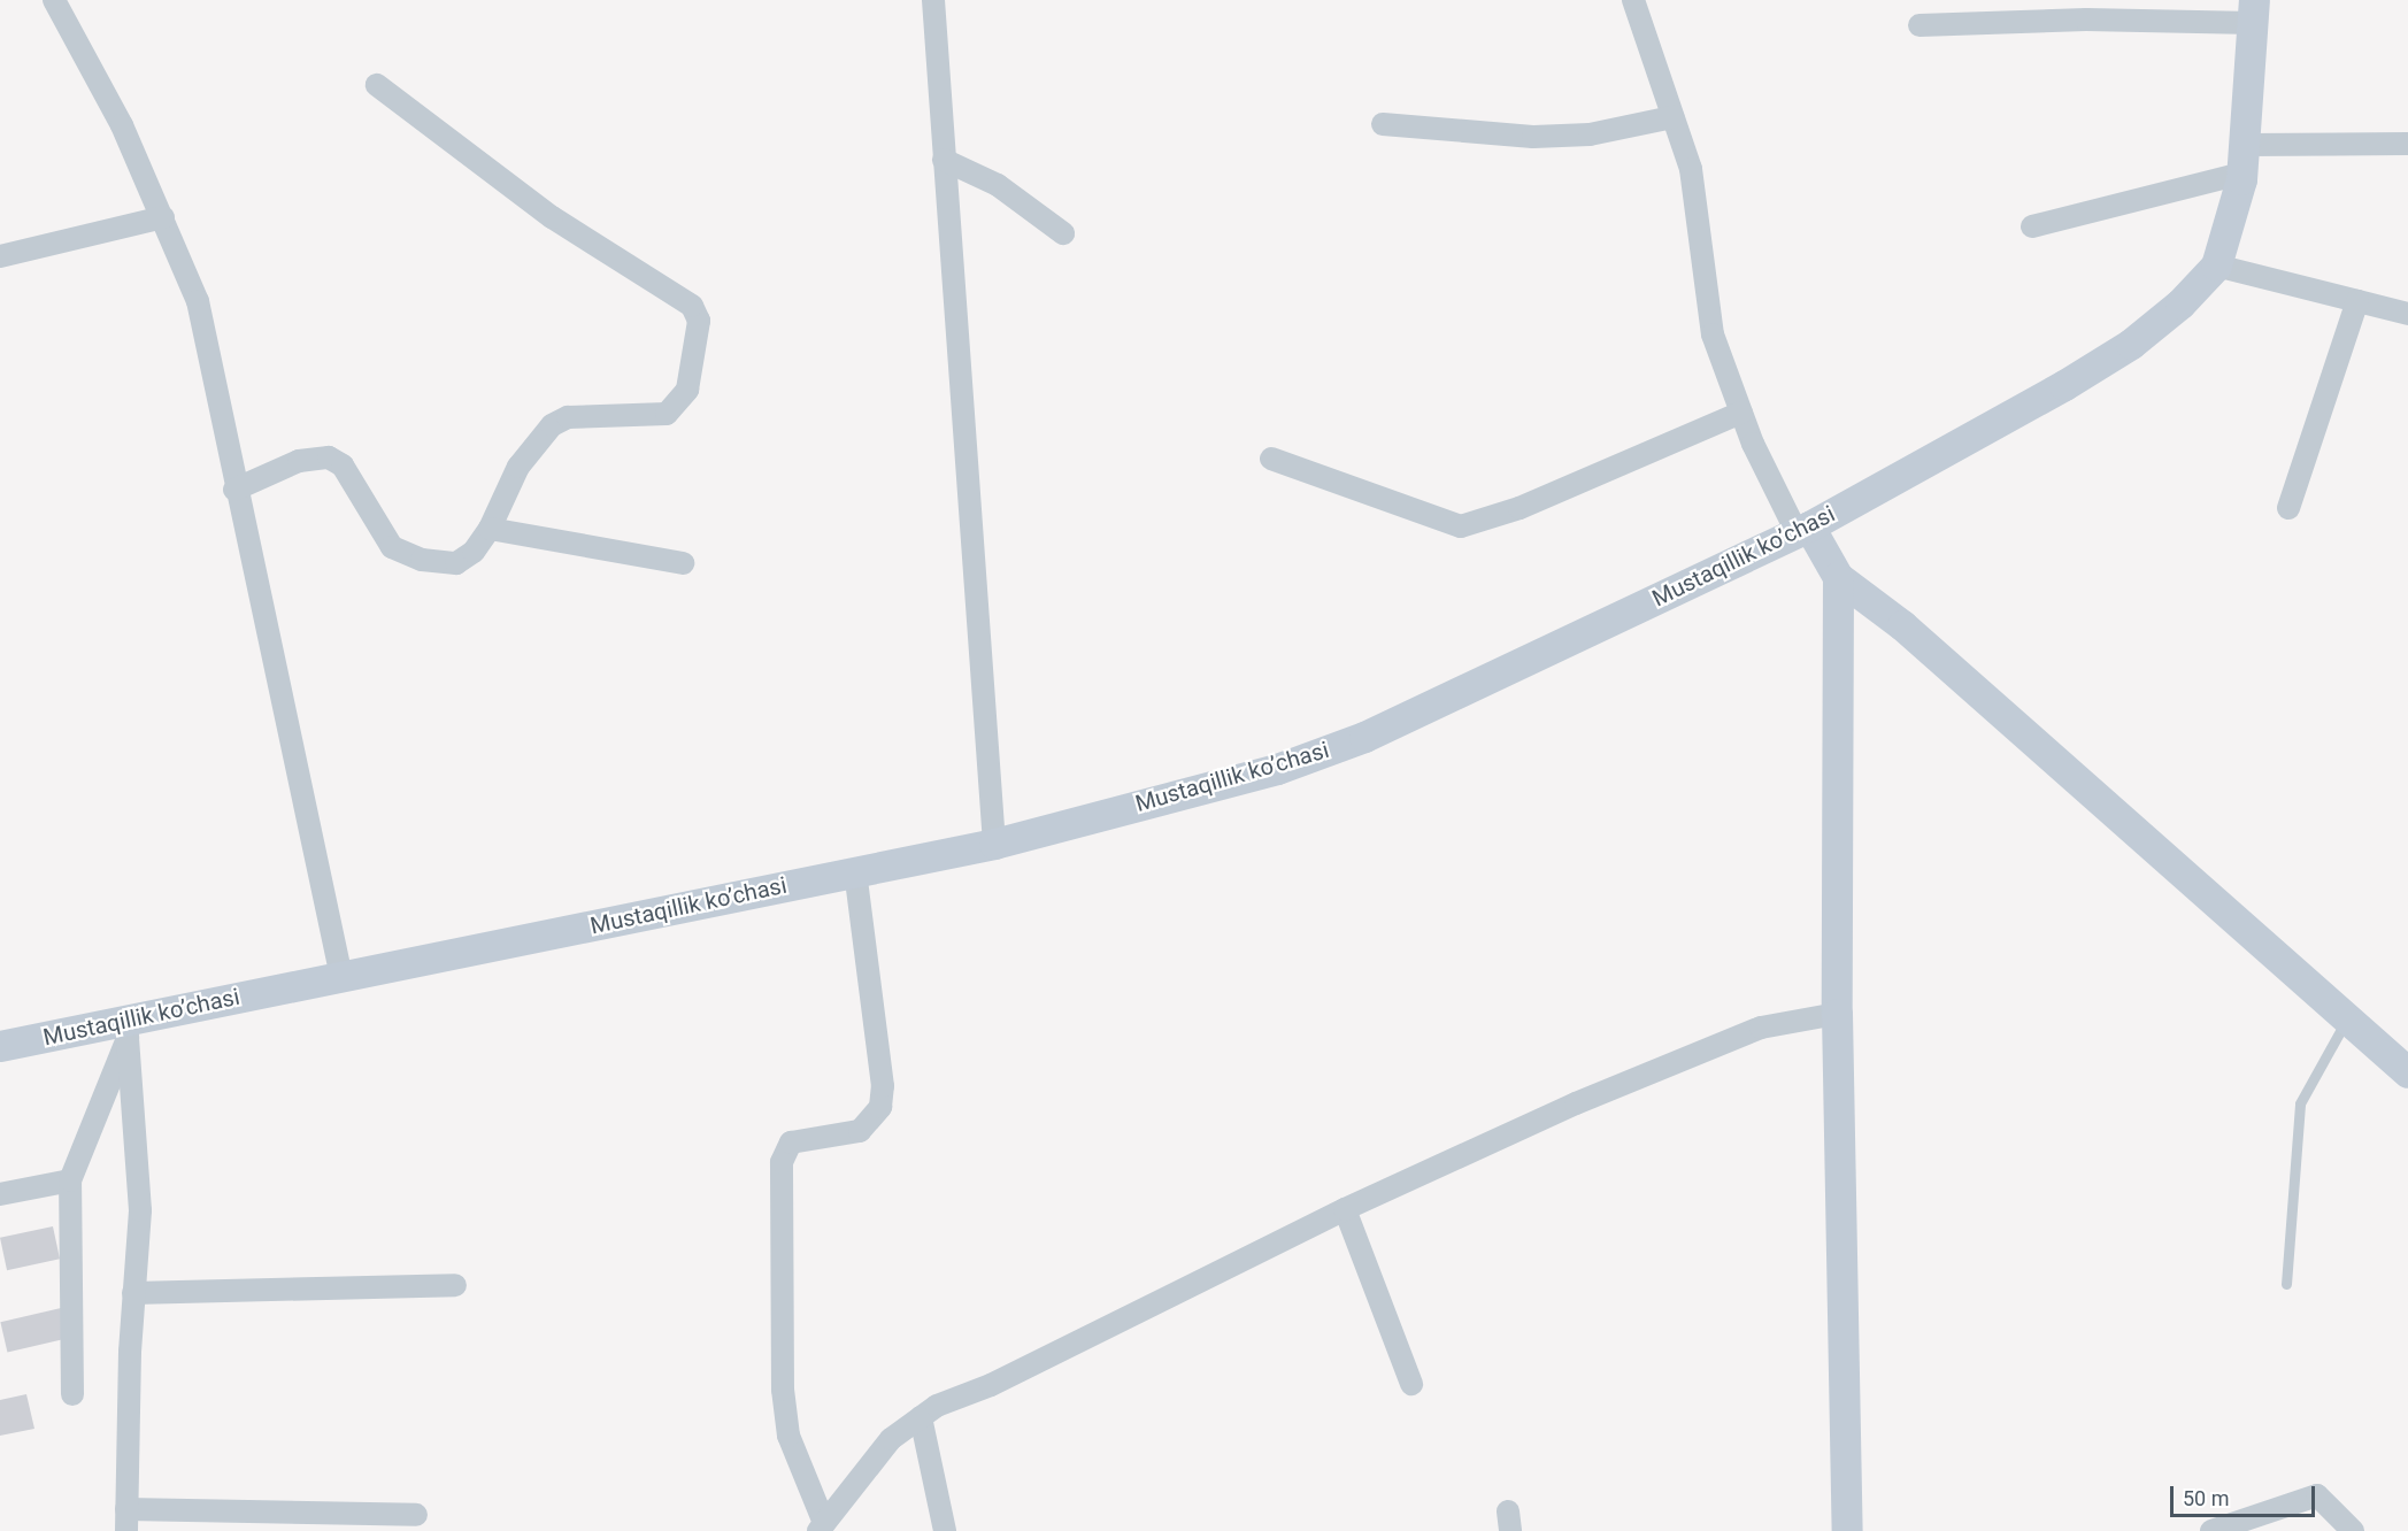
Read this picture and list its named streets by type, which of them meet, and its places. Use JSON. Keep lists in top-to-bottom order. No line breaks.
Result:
{"streets":{"main road":["Mustaqillik ko’chasi"]},"scale_bar":"50 m"}
